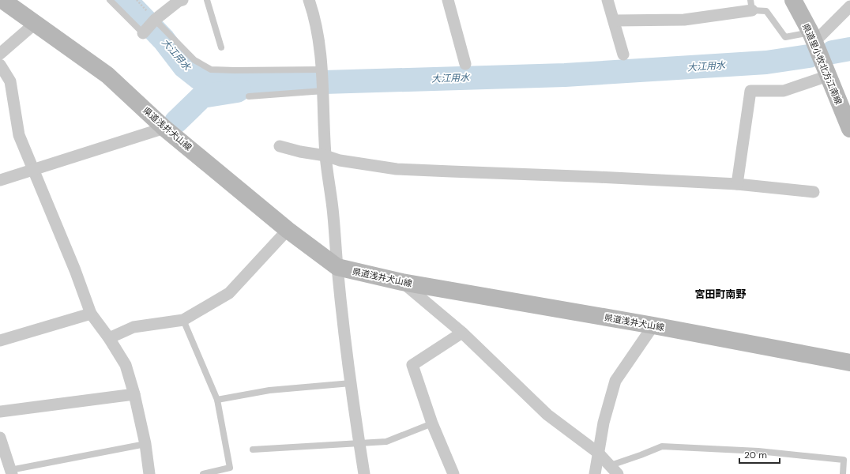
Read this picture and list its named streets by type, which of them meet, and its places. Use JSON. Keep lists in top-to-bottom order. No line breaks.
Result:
{"streets":{"main road":["県道里小牧北方江南線","県道浅井犬山線"]},"districts":["宮田町南野"],"water":["大江用水"],"scale_bar":"20 m"}
